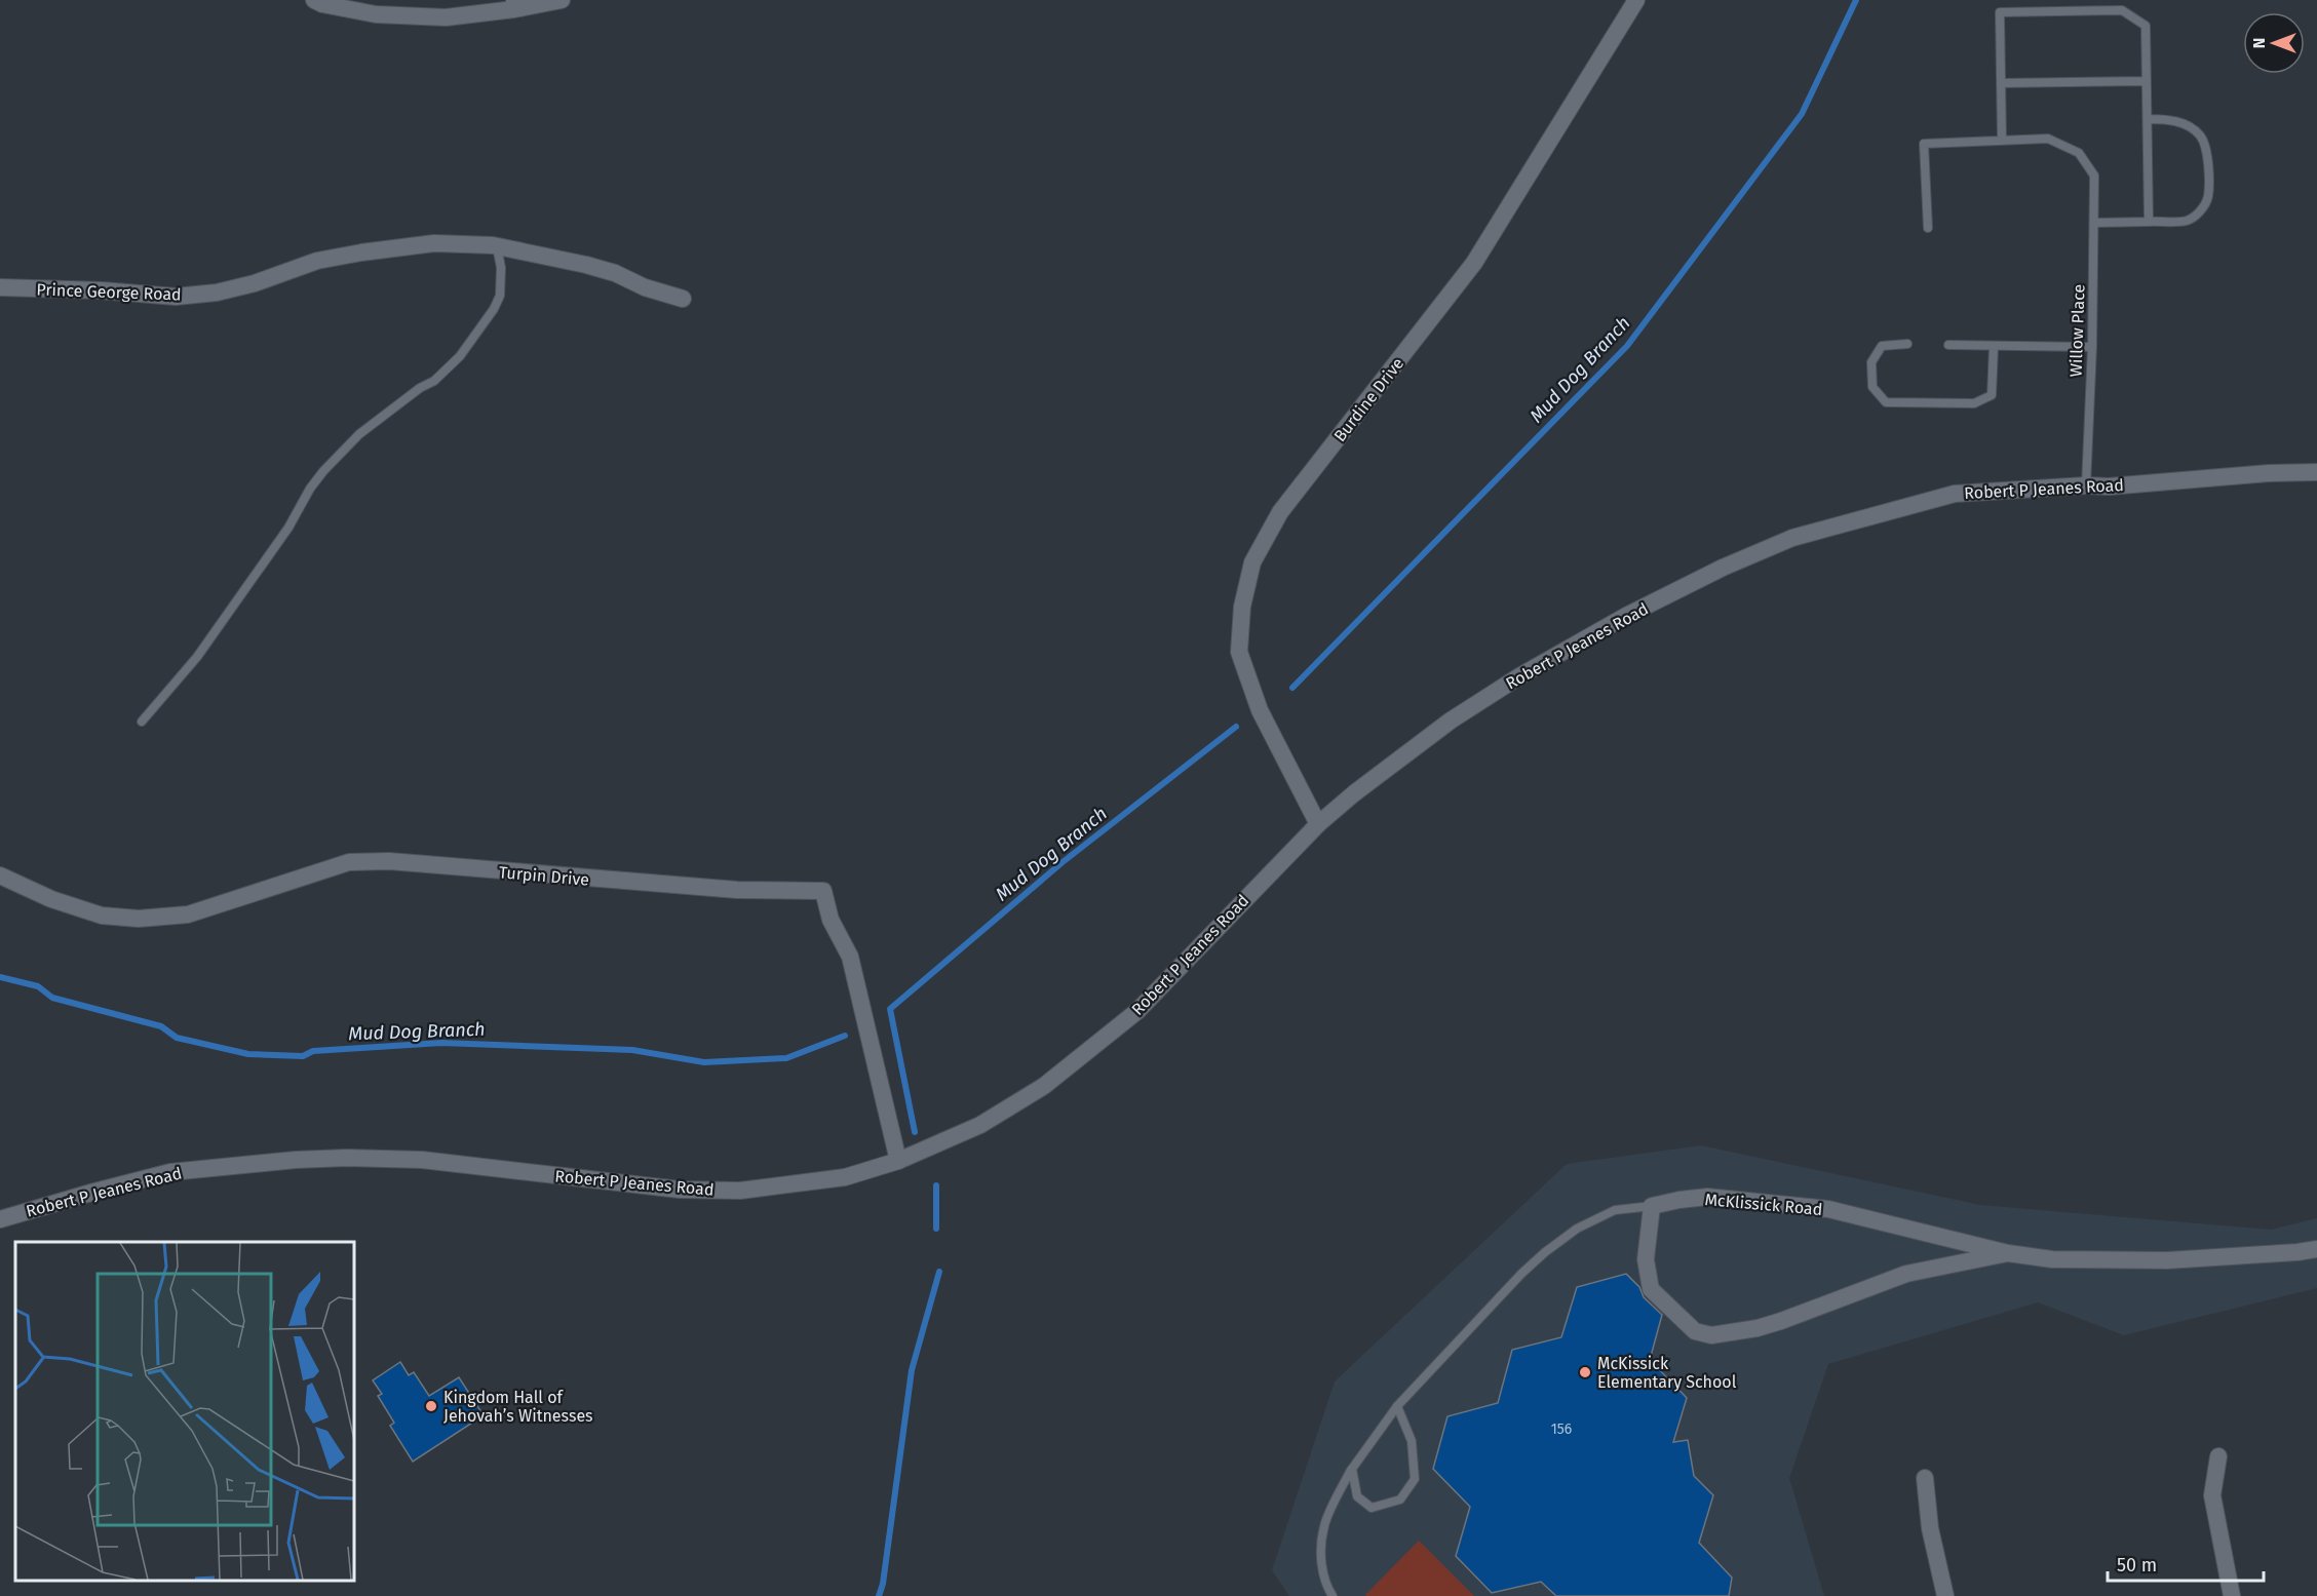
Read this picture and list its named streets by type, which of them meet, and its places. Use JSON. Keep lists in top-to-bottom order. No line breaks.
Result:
{"streets":{"street":["Prince George Road","Burdine Drive","Robert P Jeanes Road","Turpin Drive","McKlissick Road"],"lane":["Willow Place"]},"crossings":[["Willow Place","Robert P Jeanes Road"],["Burdine Drive","Robert P Jeanes Road"],["Robert P Jeanes Road","Turpin Drive"]],"water":["Mud Dog Branch"],"places":["McKissick Elementary School","Kingdom Hall of Jehovah’s Witnesses"],"house_numbers":["156"],"scale_bar":"50 m","north":"left"}
